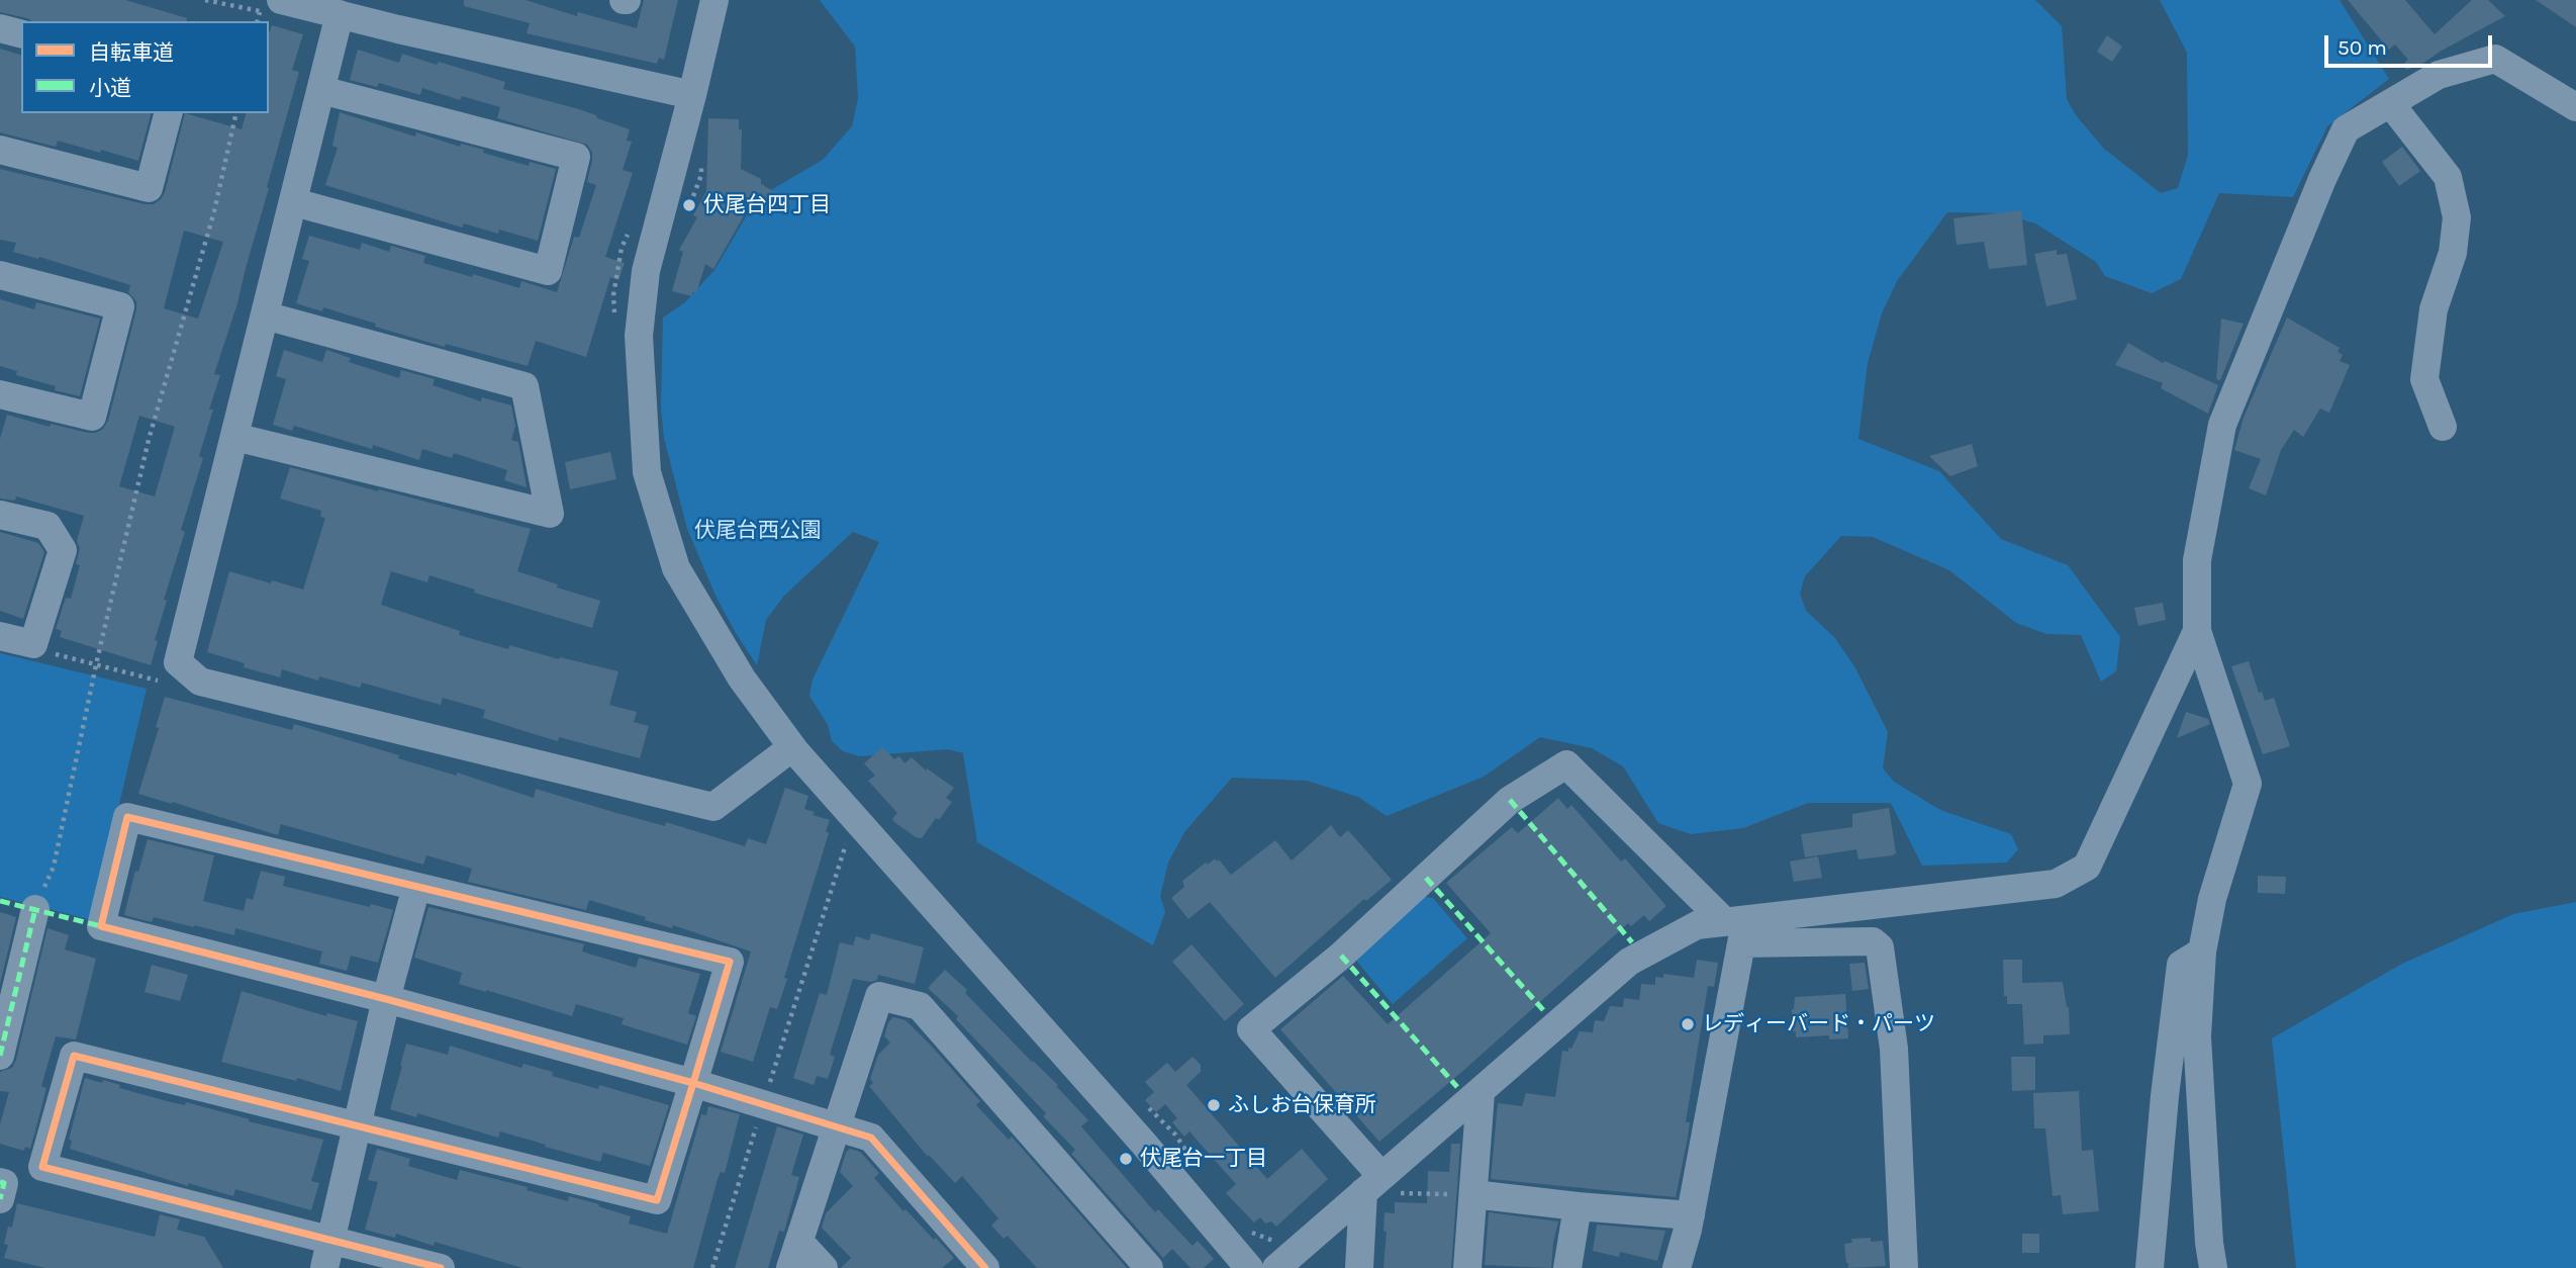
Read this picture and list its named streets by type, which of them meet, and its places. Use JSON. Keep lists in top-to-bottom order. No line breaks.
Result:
{"parks":["伏尾台⻄公園"],"places":["伏尾台四丁目","レディーバード・パーツ","ふしお台保育所","伏尾台一丁目"],"legend":["自転車道","小道"],"scale_bar":"50 m"}
